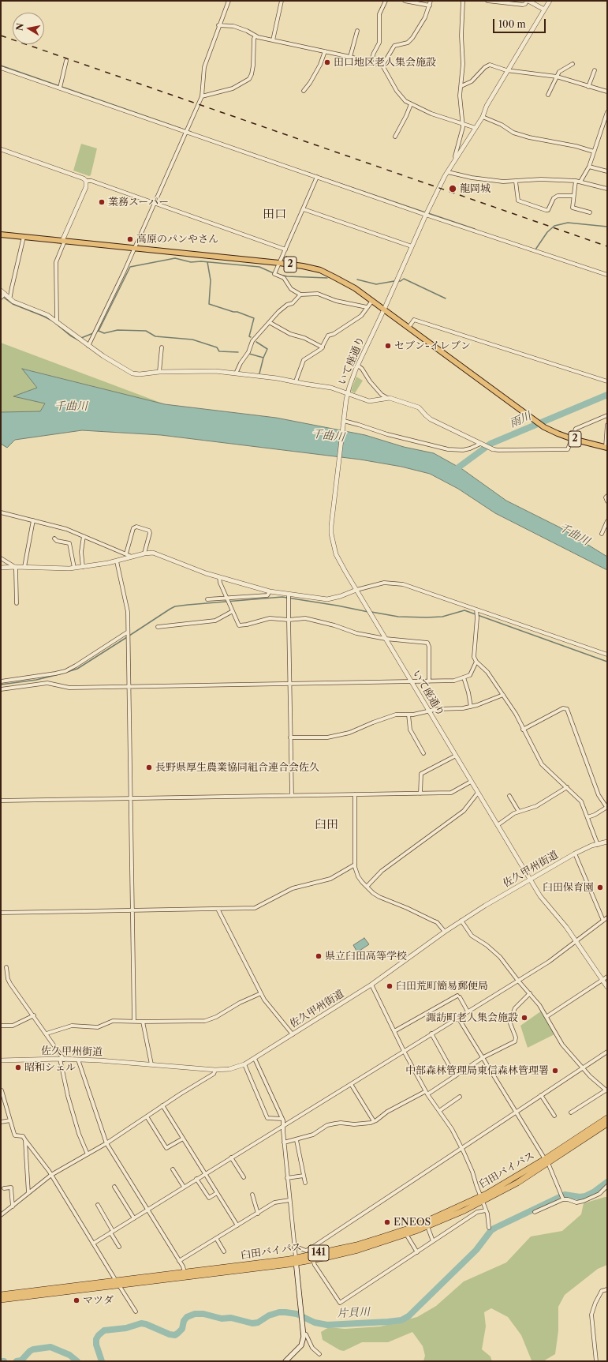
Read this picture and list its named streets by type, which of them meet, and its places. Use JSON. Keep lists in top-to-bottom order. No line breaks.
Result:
{"streets":{"highway":["臼田バイパス","141"],"main road":["2"],"street":["いて座通り","佐久甲州街道"]},"crossings":[["2","いて座通り"],["いて座通り","佐久甲州街道"]],"districts":["田口","臼田"],"water":["千曲川","雨川","片貝川"],"places":["田口地区老人集会施設","龍岡城","業務スーパー","高原のパンやさん","セブン-イレブン","長野県厚生農業協同組合連合会佐久","臼田保育園","県立臼田高等学校","臼田荒町簡易郵便局","諏訪町老人集会施設","昭和シェル","中部森林管理局東信森林管理署","ENEOS","マツダ"],"scale_bar":"100 m","north":"left"}
